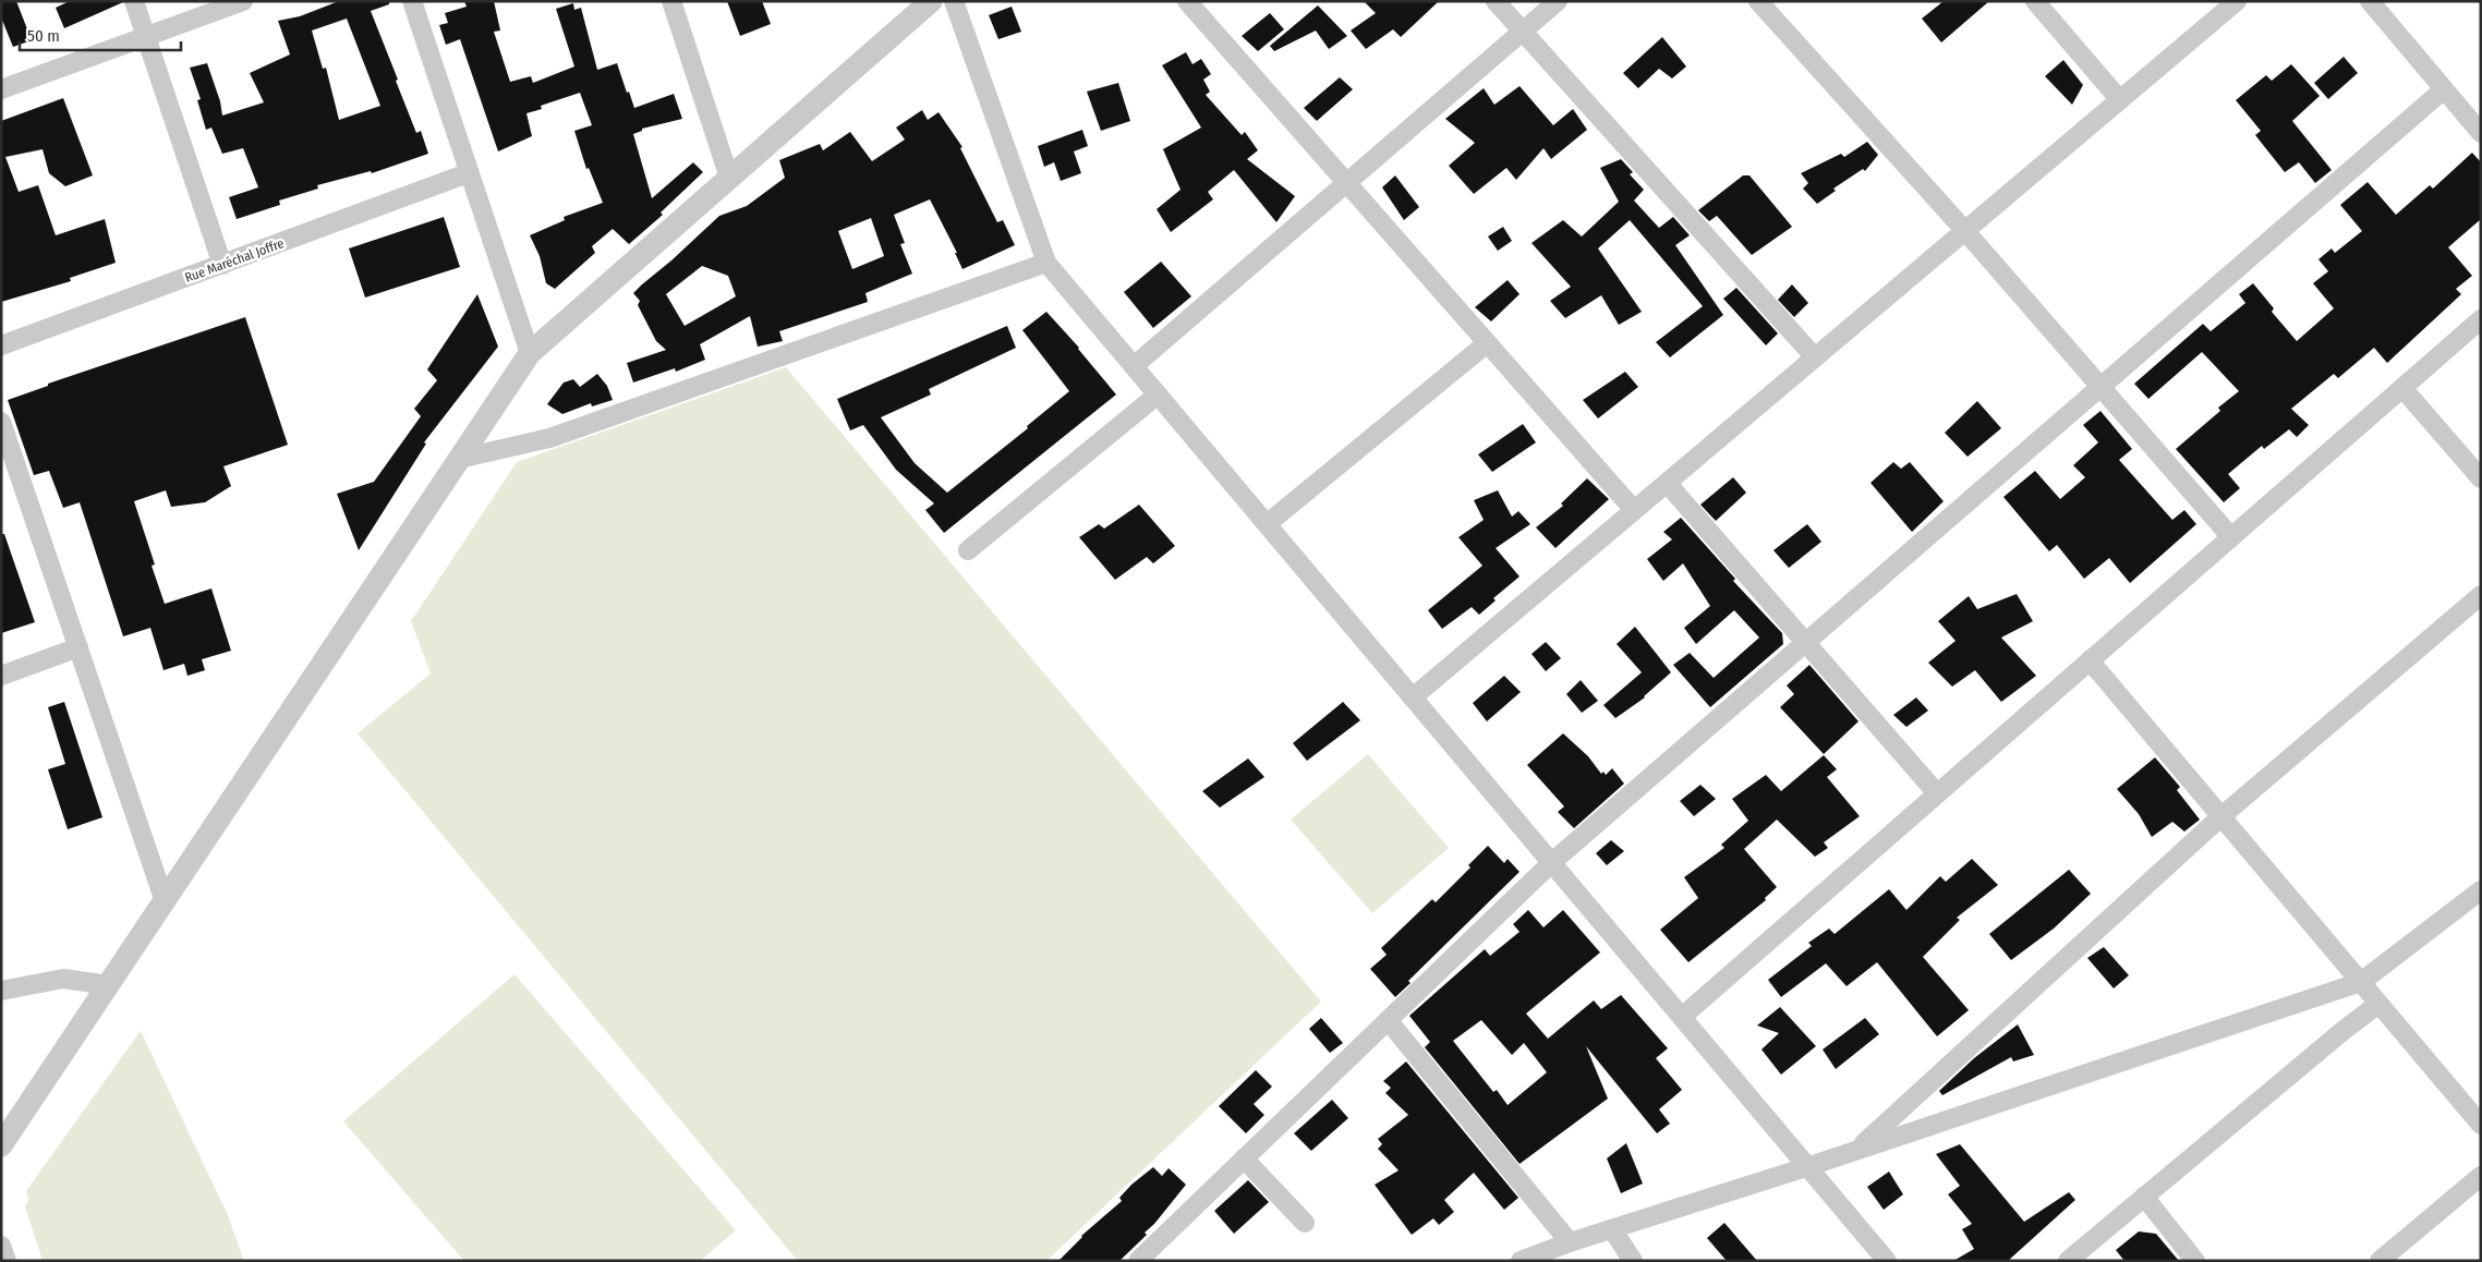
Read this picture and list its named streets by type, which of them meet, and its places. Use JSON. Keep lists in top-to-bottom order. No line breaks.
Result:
{"streets":{"street":["Rue Maréchal Joffre"]},"scale_bar":"50 m"}
